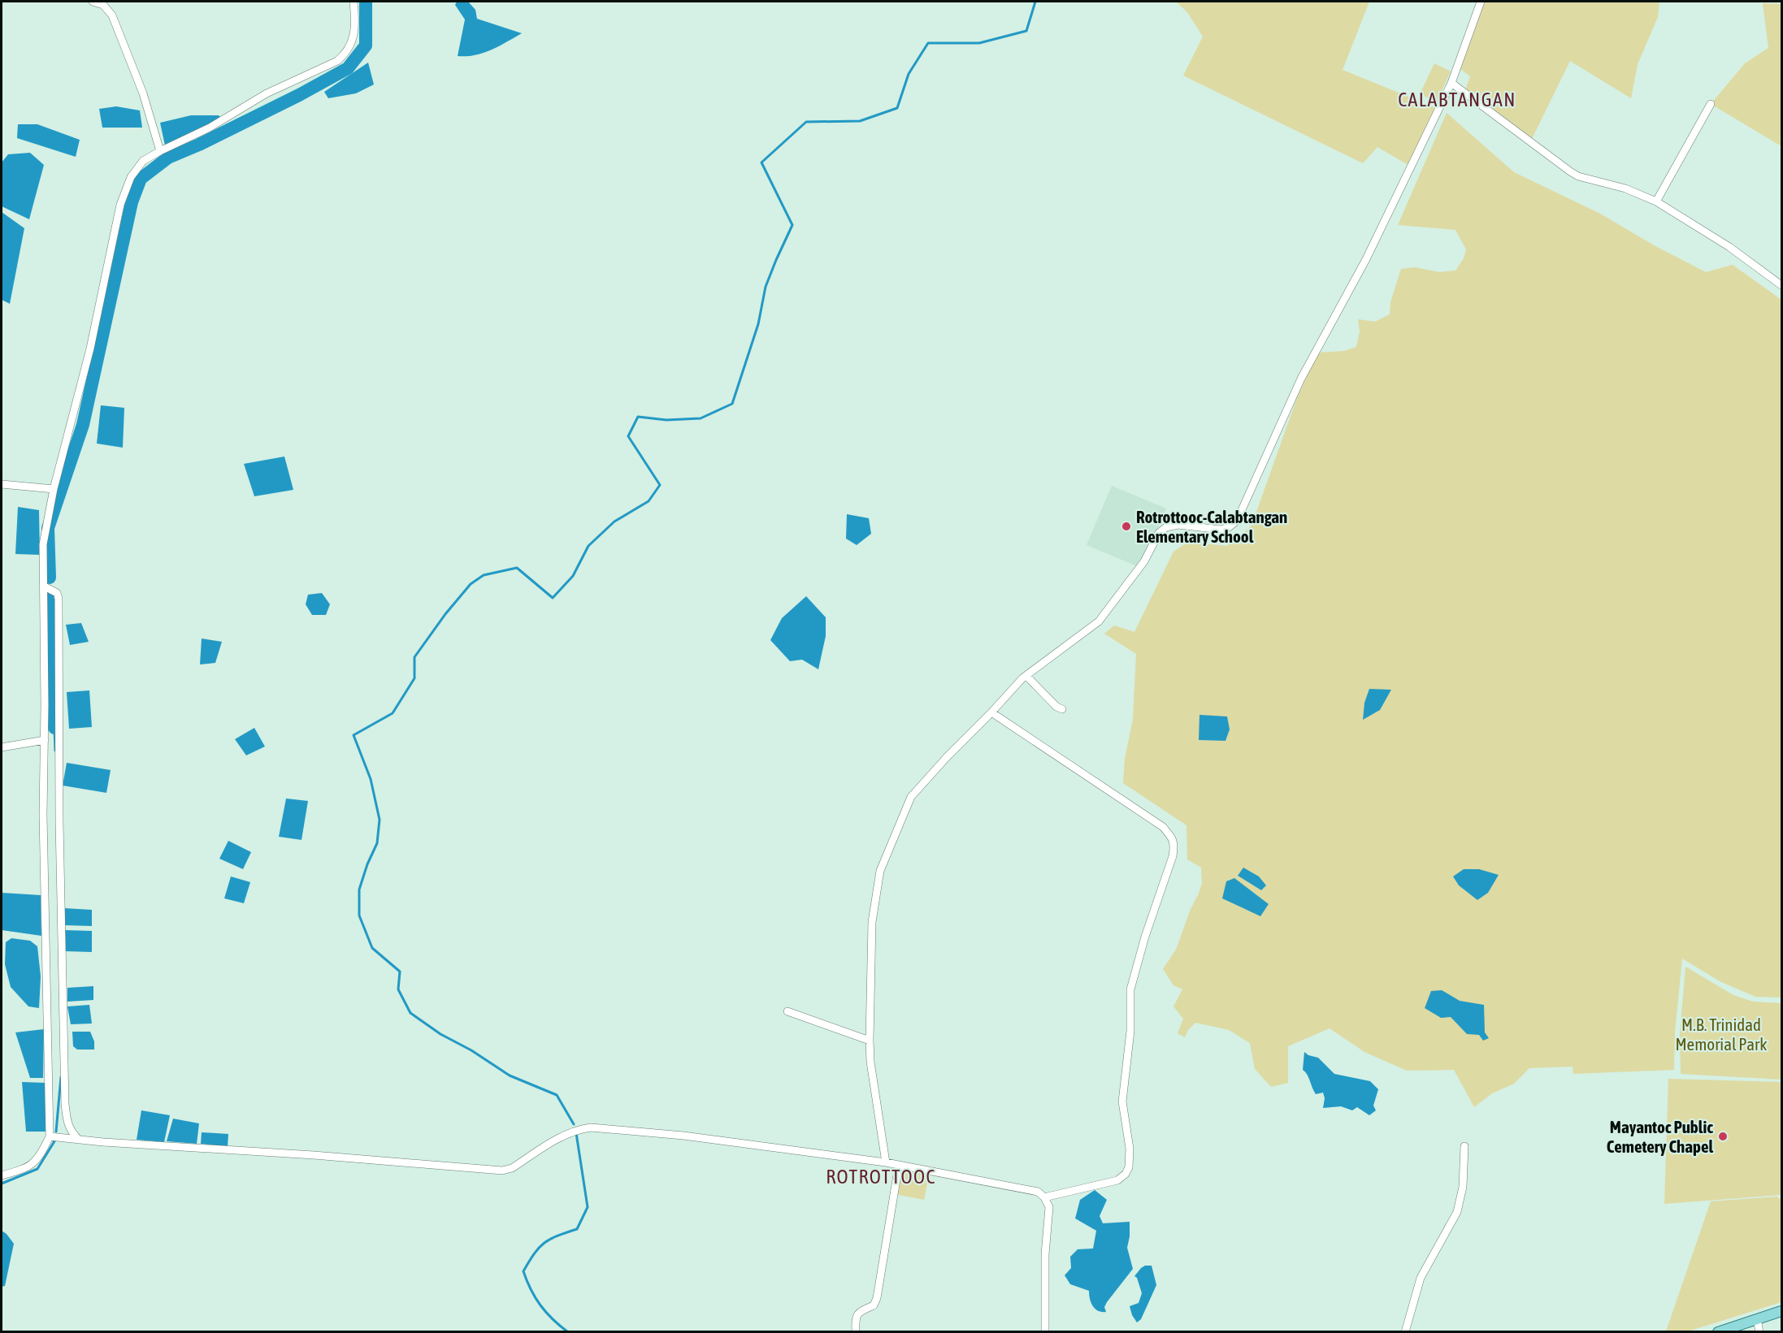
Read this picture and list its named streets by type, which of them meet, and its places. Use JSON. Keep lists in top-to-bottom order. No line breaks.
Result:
{"districts":["CALABTANGAN","ROTROTTOOC"],"parks":["M.B. Trinidad Memorial Park"],"places":["Rotrottooc-Calabtangan Elementary School","Mayantoc Public Cemetery Chapel"]}
